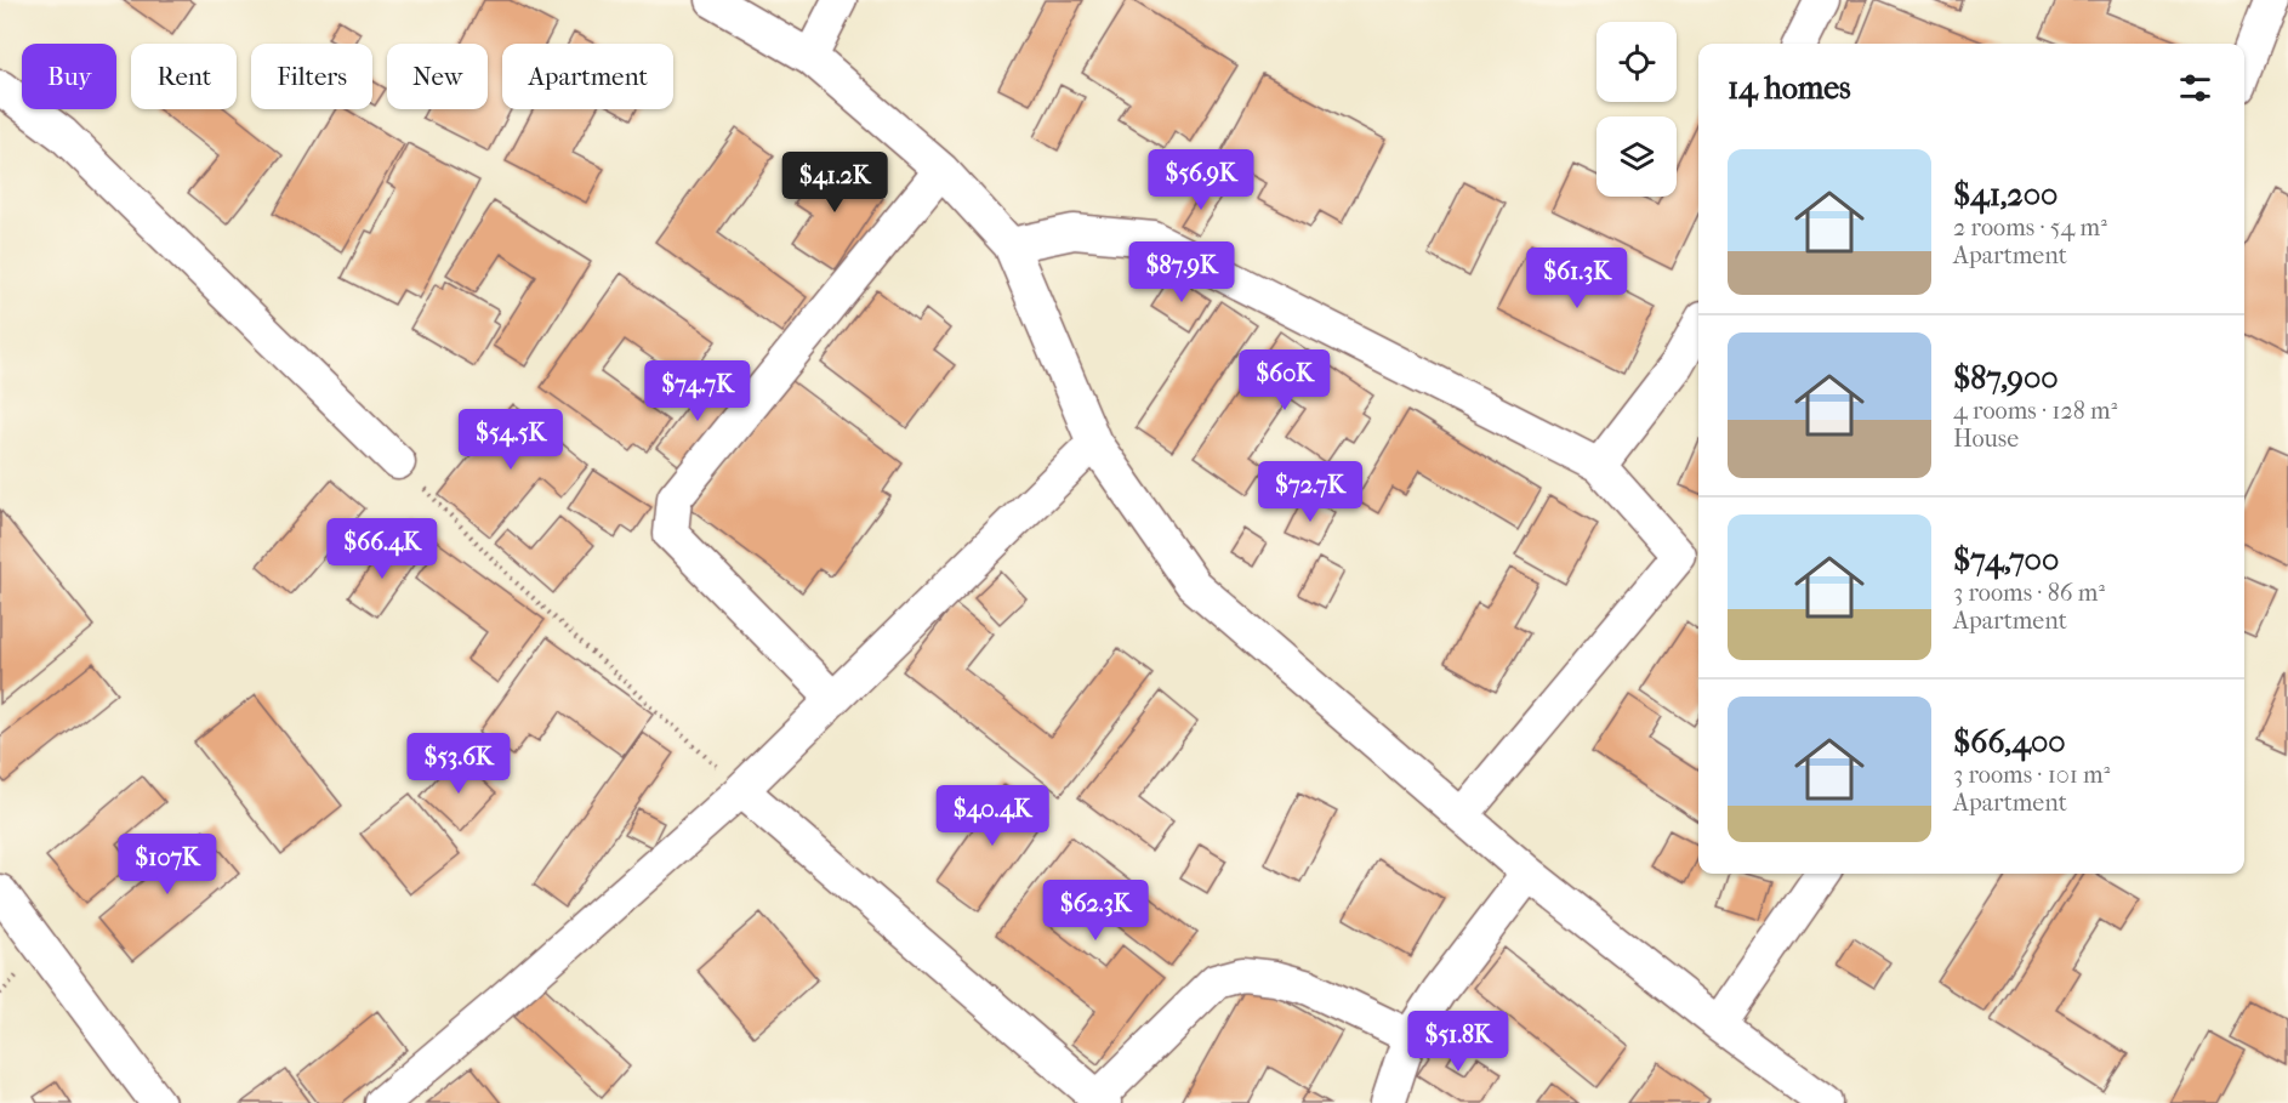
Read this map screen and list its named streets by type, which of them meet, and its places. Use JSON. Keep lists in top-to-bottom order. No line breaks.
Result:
{"page":{"chip":["Buy","Rent","Filters","New","Apartment"],"heading":"14 homes","list":[{"name":"$41,200","note":"2 rooms · 54 m² · Apartment"},{"name":"$87,900","note":"4 rooms · 128 m² · House"},{"name":"$74,700","note":"3 rooms · 86 m² · Apartment"},{"name":"$66,400","note":"3 rooms · 101 m² · Apartment"}],"price":["$56.9K","$41.2K","$87.9K","$61.3K","$60K","$74.7K","$54.5K","$72.7K","$66.4K","$53.6K","$40.4K","$107K","$62.3K","$51.8K"]}}
